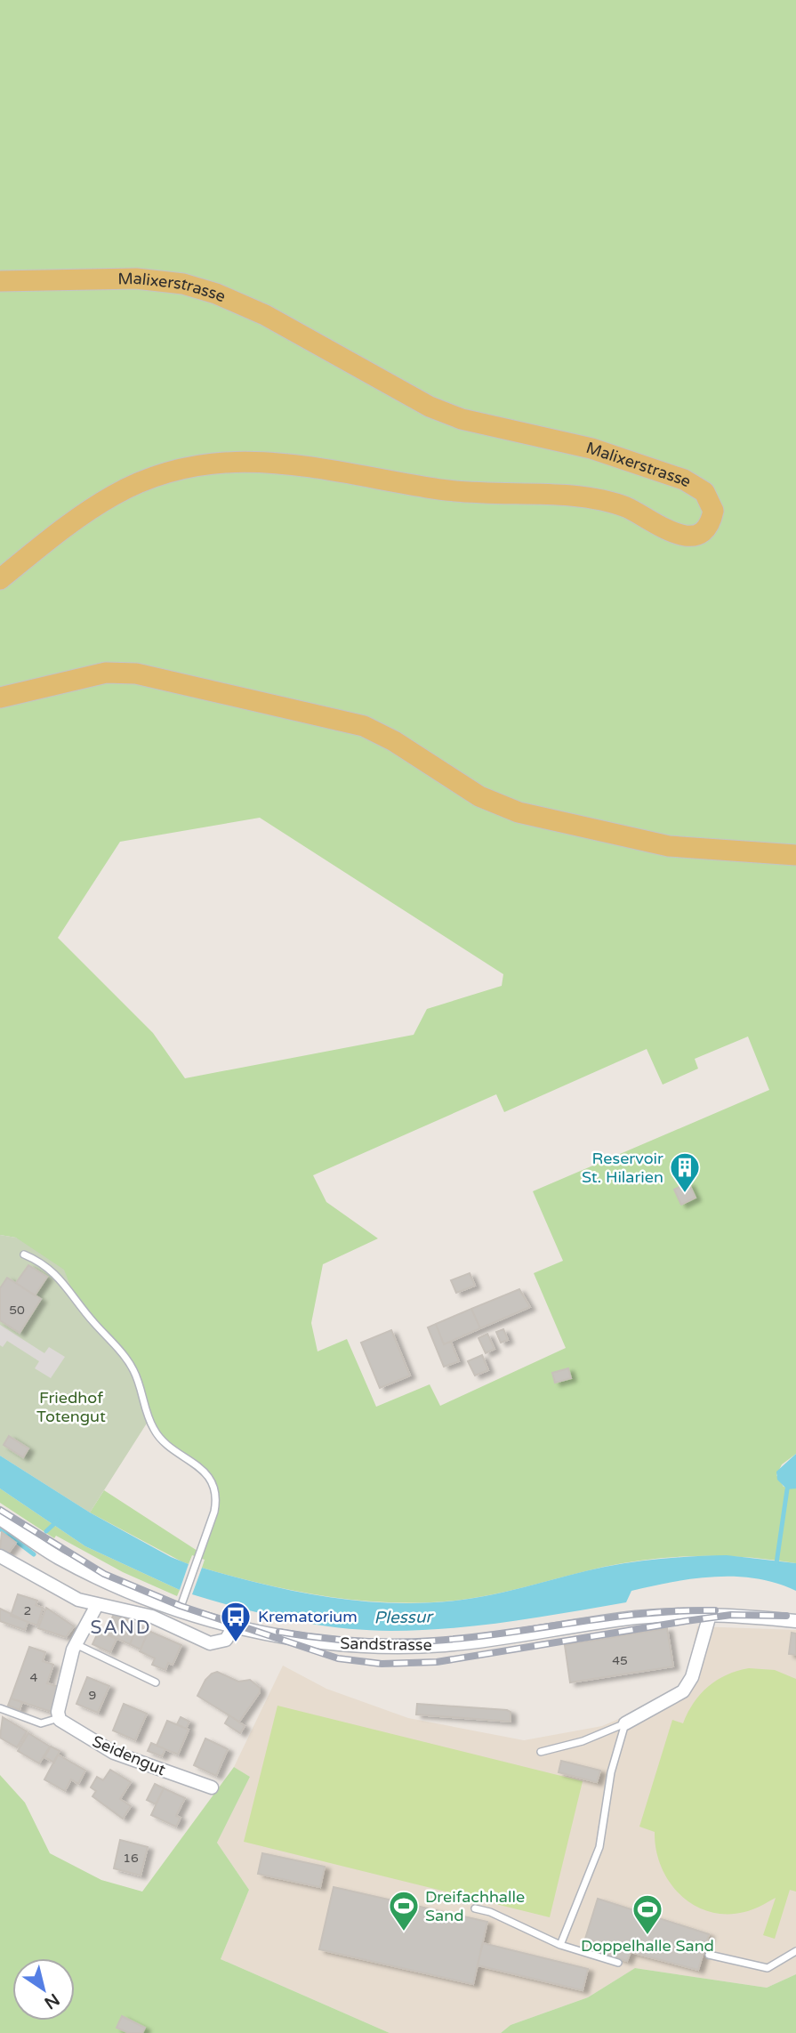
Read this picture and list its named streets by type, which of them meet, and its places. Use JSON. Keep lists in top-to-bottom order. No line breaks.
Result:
{"streets":{"main road":["Malixerstrasse"],"street":["Sandstrasse","Seidengut"]},"districts":["SAND"],"water":["Plessur"],"parks":["Friedhof Totengut"],"places":{"building":["Reservoir St. Hilarien"],"bus stop":["Krematorium"],"sports":["Dreifachhalle Sand","Doppelhalle Sand"]},"house_numbers":["50","2","45","4","9","16"],"north":"bottom right"}
